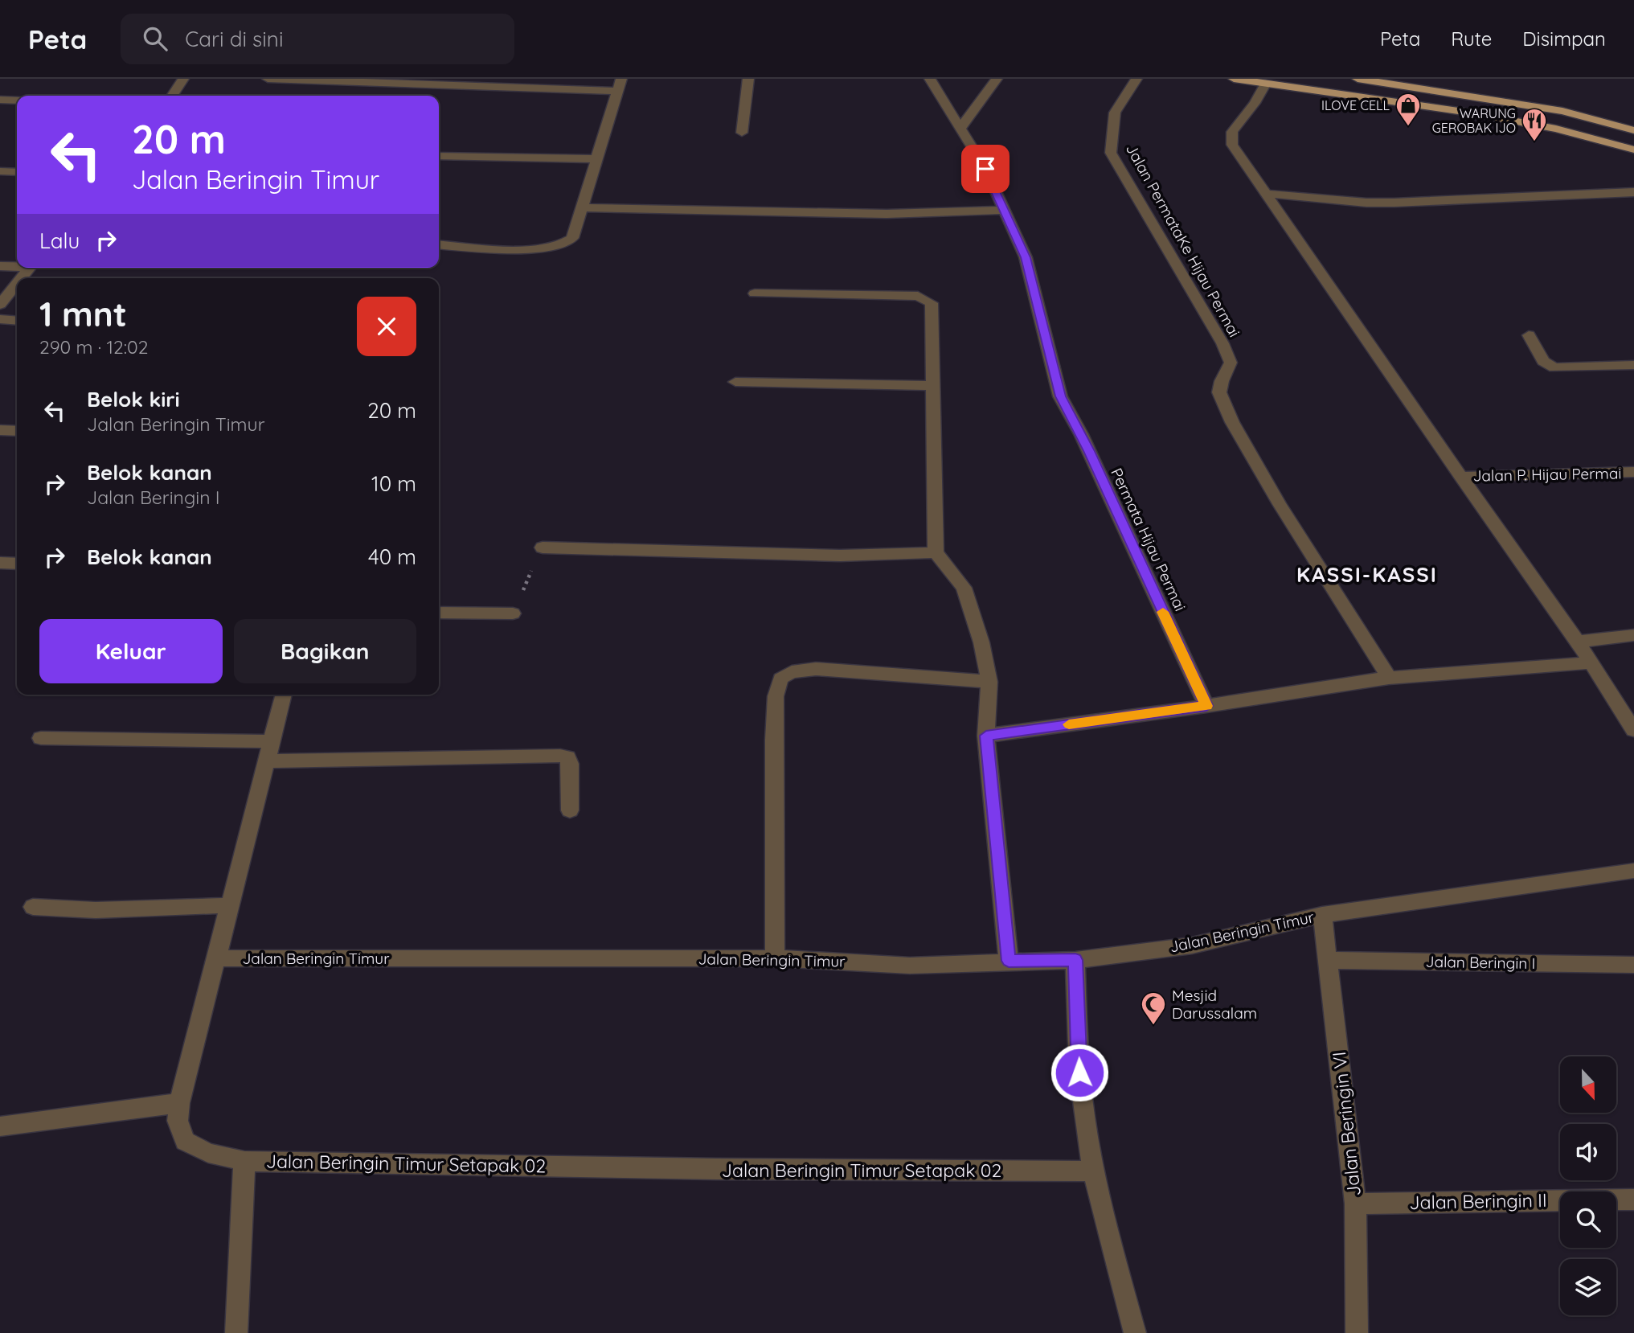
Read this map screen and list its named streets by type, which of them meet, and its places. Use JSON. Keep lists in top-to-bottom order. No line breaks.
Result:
{"streets":{"street":["Jalan PermataKe Hijau Permai","Jalan P. Hijau Permai","Permata Hijau Permai","Jalan Beringin Timur","Jalan Beringin I","Jalan Beringin VI","Jalan Beringin Timur Setapak 02","Jalan Beringin II"]},"crossings":[["Jalan Beringin Timur","Jalan Beringin VI"],["Jalan Beringin Timur","Jalan Beringin Timur Setapak 02"],["Jalan Beringin I","Jalan Beringin VI"],["Jalan Beringin VI","Jalan Beringin II"]],"districts":["KASSI-KASSI"],"places":{"shop":["ILOVE CELL"],"restaurant":["WARUNG GEROBAK IJO"],"mosque":["Mesjid Darussalam"]},"north":"bottom","page":{"header":"Peta","search":"Cari di sini","nav":["Peta","Rute","Disimpan"],"turn":["20 m","Jalan Beringin Timur"],"then":"Lalu","heading":["1 mnt","290 m · 12:02"],"list":[{"name":"Belok kiri","note":"Jalan Beringin Timur","value":"20 m"},{"name":"Belok kanan","note":"Jalan Beringin I","value":"10 m"},{"name":"Belok kanan","value":"40 m"}],"buttons":["Keluar","Bagikan"]}}
